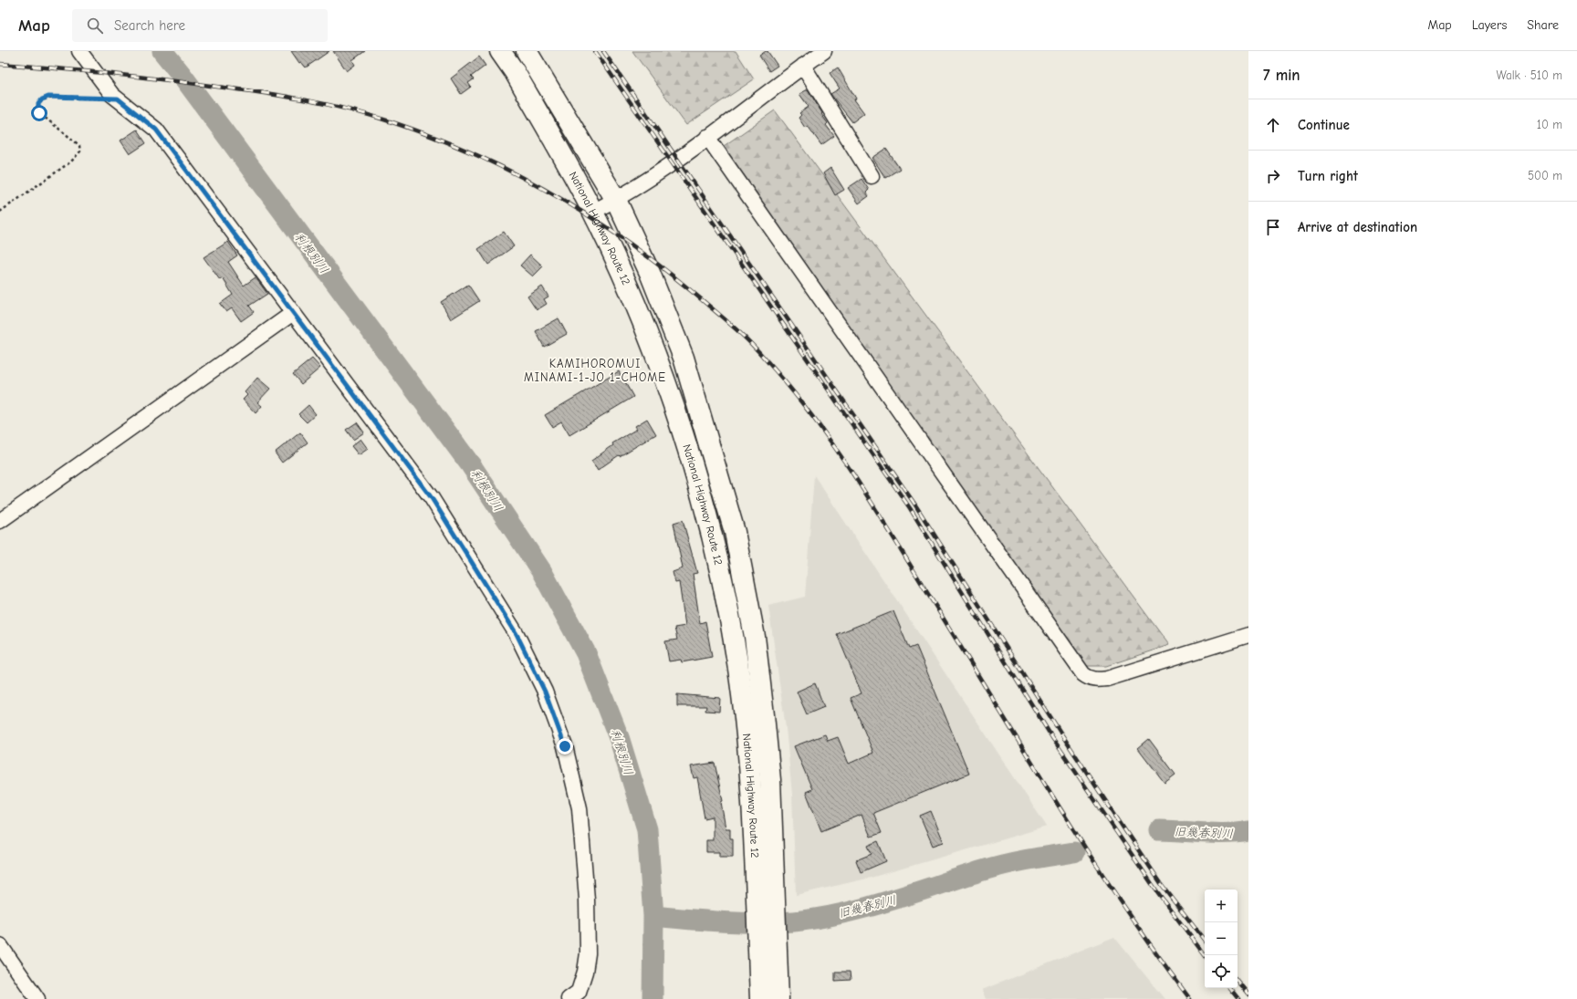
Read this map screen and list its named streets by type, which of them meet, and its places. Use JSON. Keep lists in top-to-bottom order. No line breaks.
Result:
{"streets":{"highway":["National Highway Route 12"]},"districts":["KAMIHOROMUI MINAMI-1-JO 1-CHOME"],"water":["利根別川","旧幾春別川"],"page":{"header":"Map","search":"Search here","nav":["Map","Layers","Share"],"heading":["7 min","Walk · 510 m"],"list":[["Continue","10 m"],["Turn right","500 m"],"Arrive at destination"],"map_buttons":["+","−"]}}
